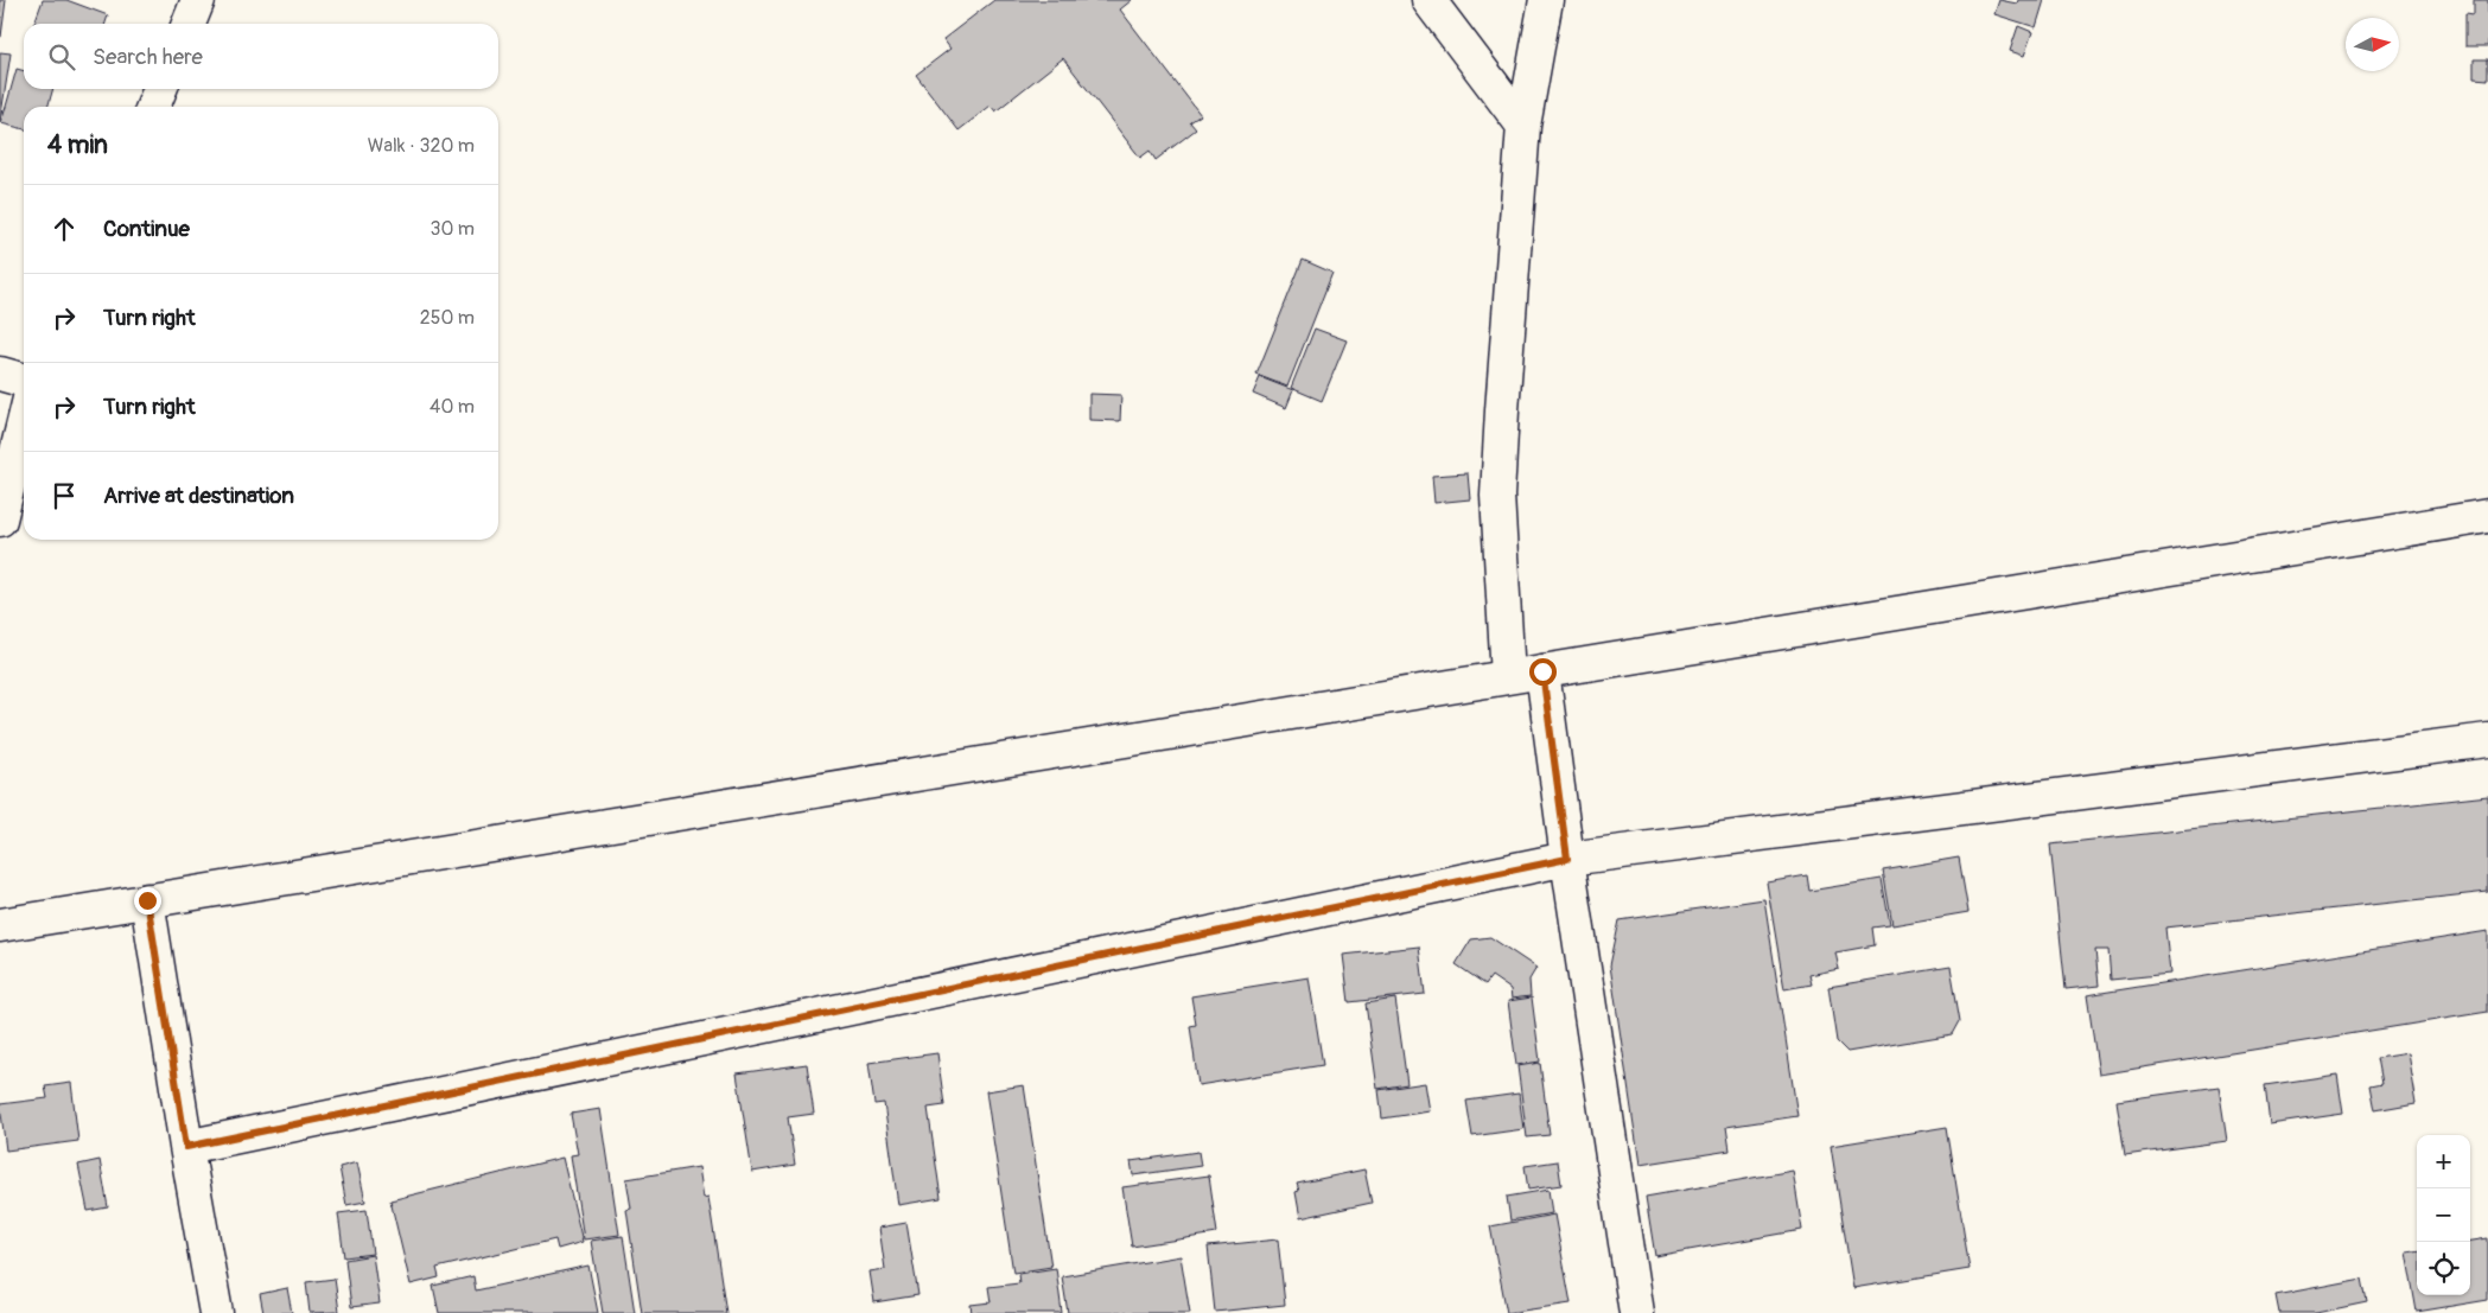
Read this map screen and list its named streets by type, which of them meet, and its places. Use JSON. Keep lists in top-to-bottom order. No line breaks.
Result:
{"north":"right","page":{"search":"Search here","heading":["4 min","Walk · 320 m"],"list":[["Continue","30 m"],["Turn right","250 m"],["Turn right","40 m"],"Arrive at destination"],"map_buttons":["+","−"]}}
